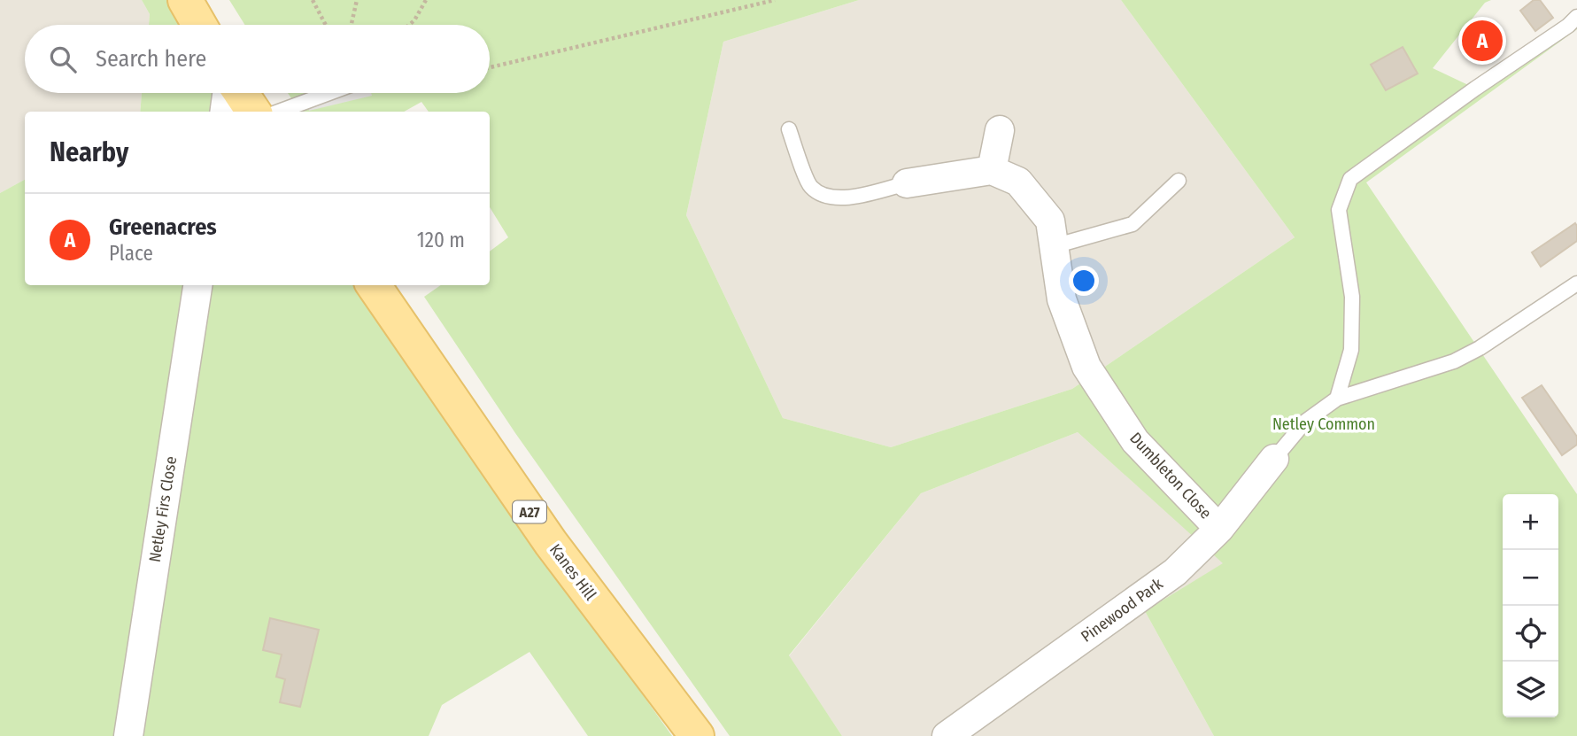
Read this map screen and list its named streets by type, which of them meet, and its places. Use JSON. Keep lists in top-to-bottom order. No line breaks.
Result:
{"streets":{"main road":["A27","Kanes Hill"],"street":["Dumbleton Close","Netley Firs Close","Pinewood Park"]},"crossings":[["Dumbleton Close","Pinewood Park"]],"parks":["Netley Common"],"page":{"pins":"A","search":"Search here","heading":"Nearby","list":[{"mark":"A","name":"Greenacres","note":"Place","value":"120 m"}],"map_buttons":["+","−"]}}
